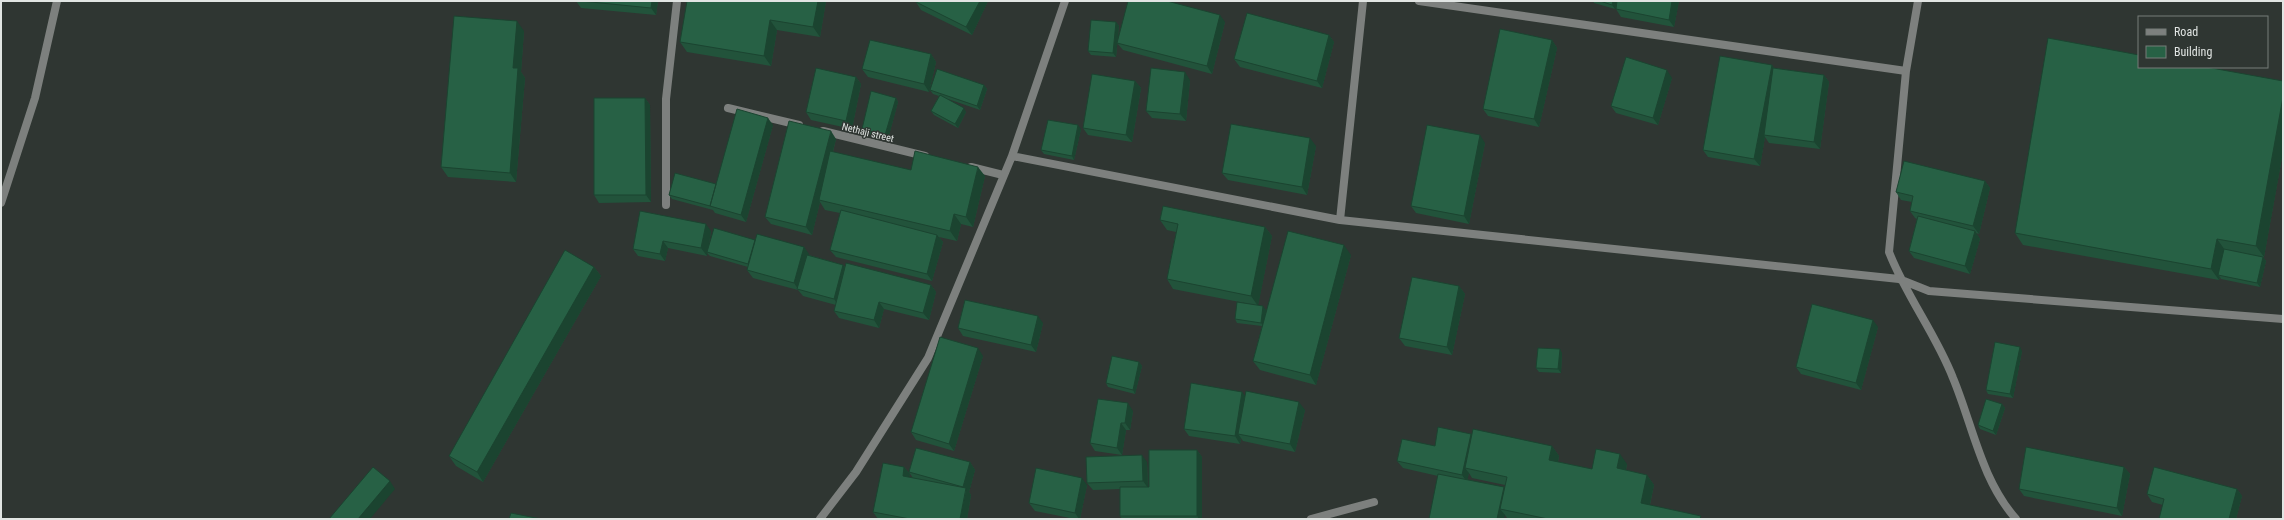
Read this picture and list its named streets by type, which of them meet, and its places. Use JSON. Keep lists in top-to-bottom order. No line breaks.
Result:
{"streets":{"street":["Nethaji street"]},"legend":["Road","Building"]}
